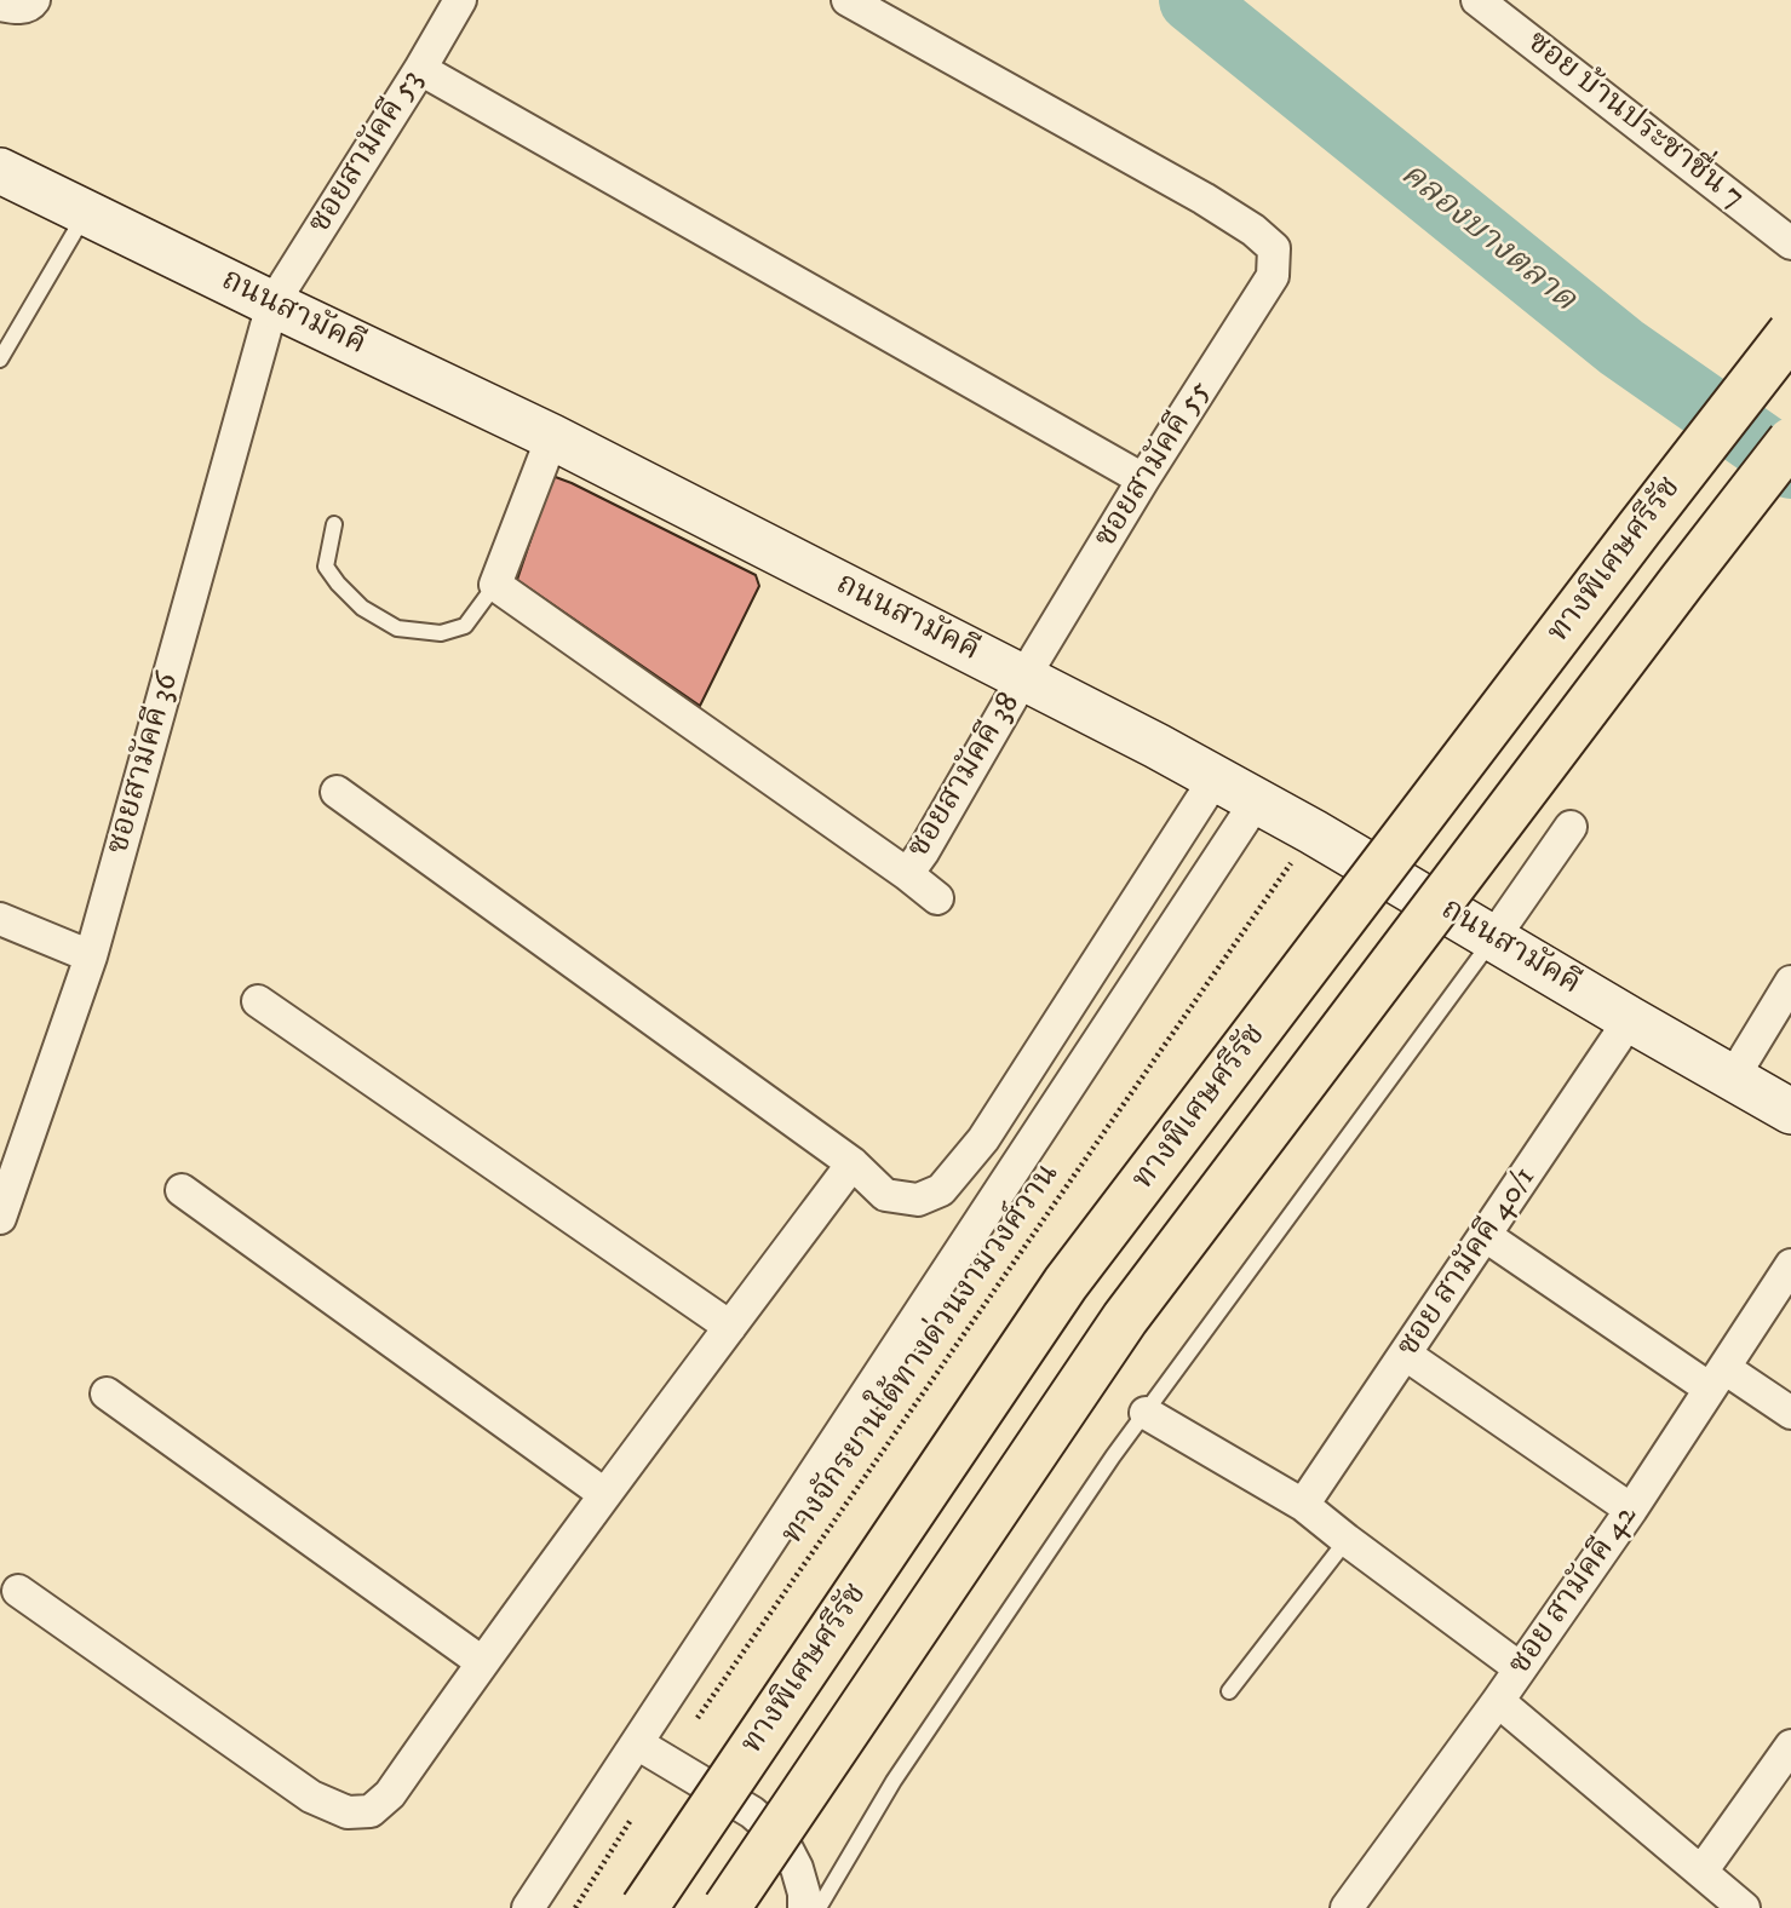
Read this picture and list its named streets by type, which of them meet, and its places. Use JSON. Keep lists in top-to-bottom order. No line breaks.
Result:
{"streets":{"highway":["ทางพิเศษศรีรัช"],"main road":["ถนนสามัคคี"],"street":["ซอย บ้านประชาชื่น 7","ซอยสามัคคี 53","ซอยสามัคคี 55","ซอยสามัคคี 36","ซอยสามัคคี 38","ซอย สามัคคี 40/1","ซอย สามัคคี 42"],"path":["ทางจักรยานใต้ทางด่วนงามวงศ์วาน"]},"crossings":[["ซอยสามัคคี 53","ถนนสามัคคี"],["ซอยสามัคคี 53","ซอยสามัคคี 36"],["ถนนสามัคคี","ซอยสามัคคี 55"],["ถนนสามัคคี","ซอยสามัคคี 36"],["ถนนสามัคคี","ซอยสามัคคี 38"],["ถนนสามัคคี","ซอย สามัคคี 40/1"],["ถนนสามัคคี","ทางจักรยานใต้ทางด่วนงามวงศ์วาน"],["ซอยสามัคคี 55","ซอยสามัคคี 38"]],"water":["คลองบางตลาด"]}
